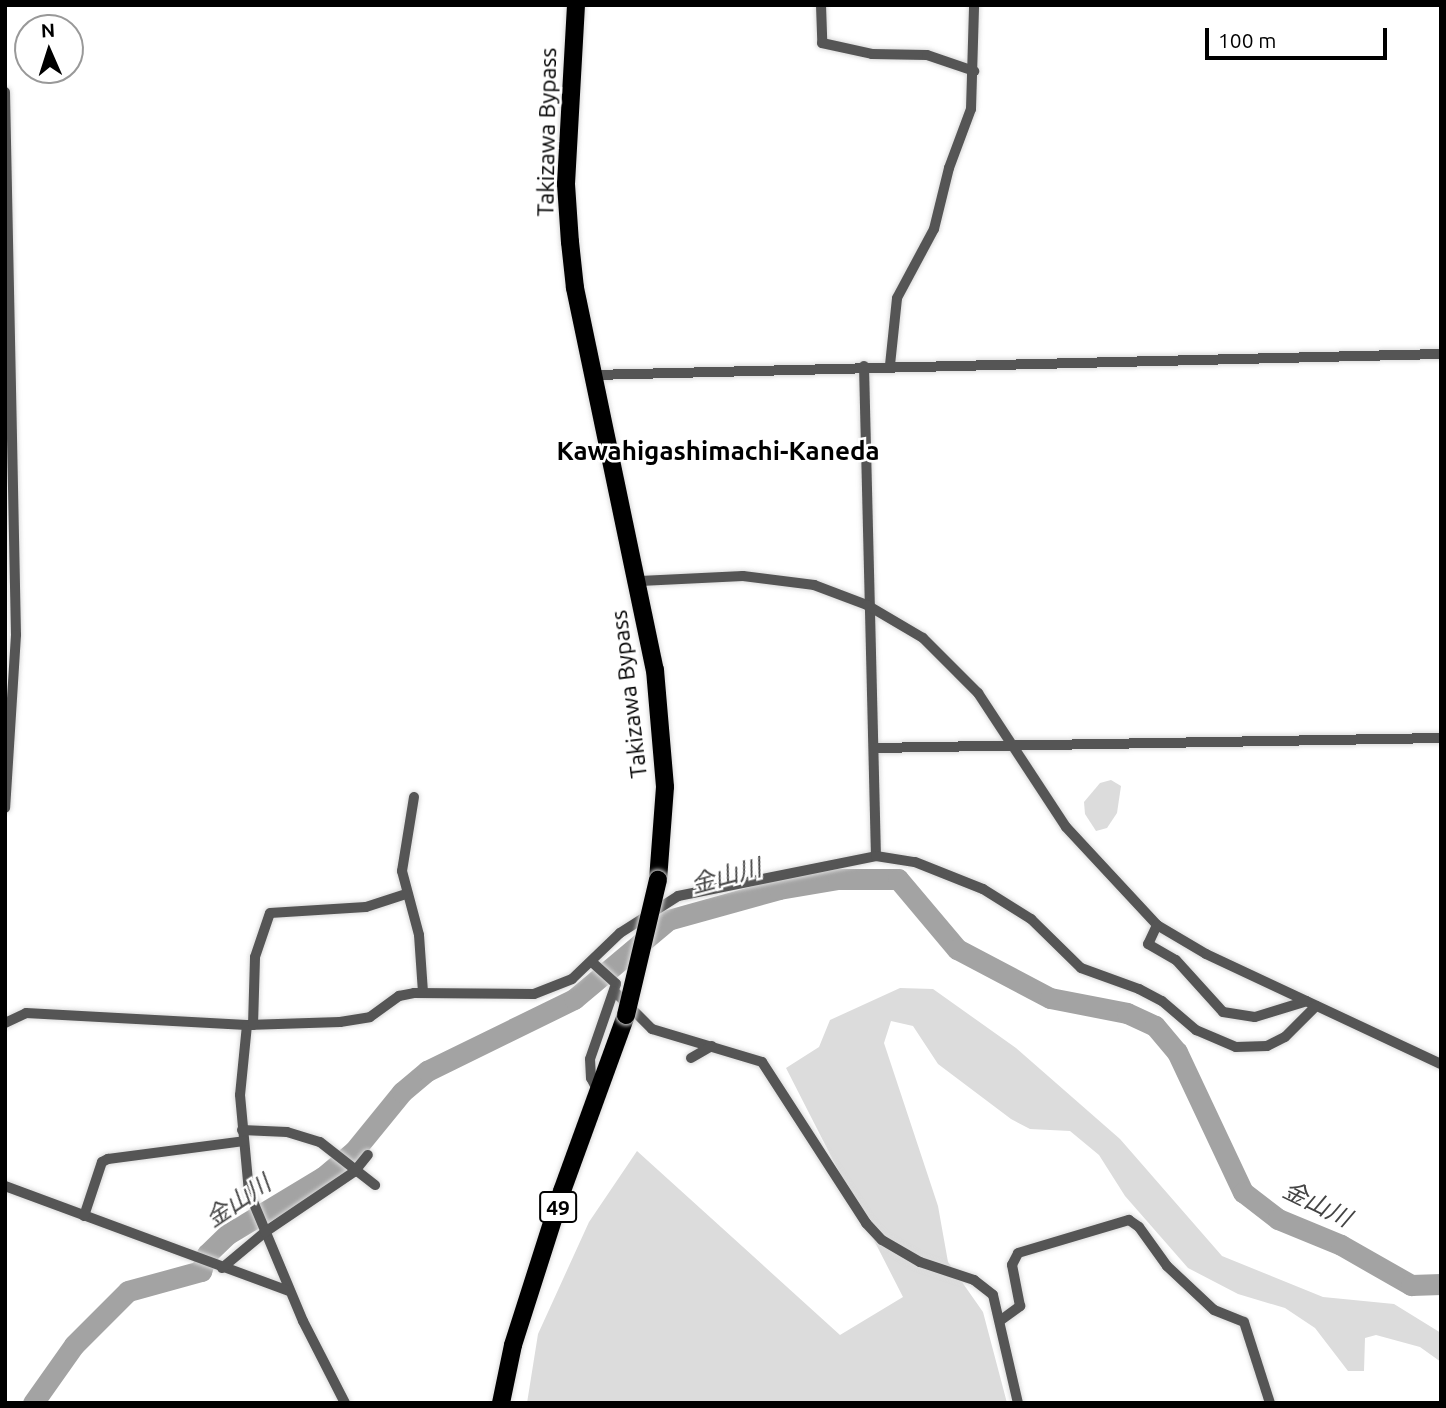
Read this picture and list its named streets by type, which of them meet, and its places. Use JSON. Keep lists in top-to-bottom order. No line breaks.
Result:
{"streets":{"highway":["Takizawa Bypass","49"]},"districts":["Kawahigashimachi-Kaneda"],"water":["金山川"],"scale_bar":"100 m","north":"top"}
